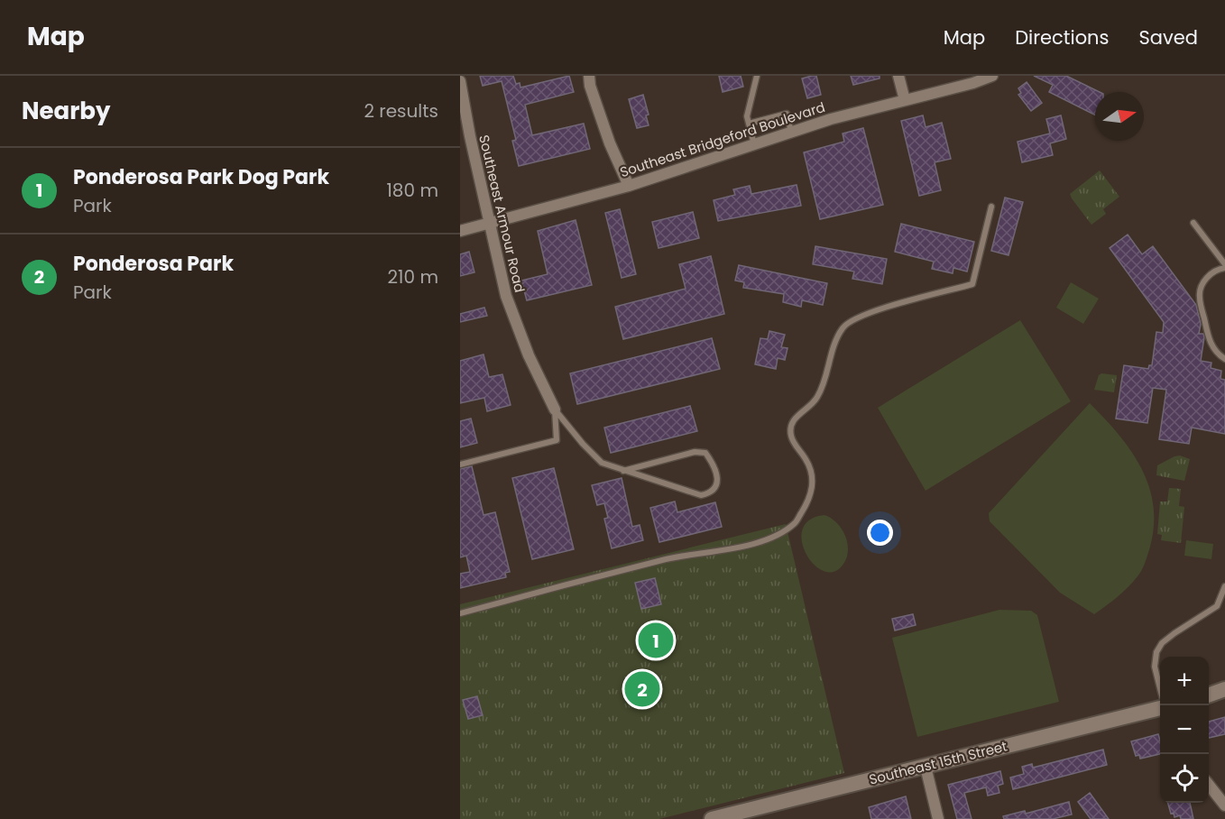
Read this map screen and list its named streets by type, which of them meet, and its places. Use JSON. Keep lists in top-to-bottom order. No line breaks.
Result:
{"streets":{"main road":["Southeast 15th Street"],"street":["Southeast Bridgeford Boulevard","Southeast Armour Road"]},"crossings":[["Southeast Bridgeford Boulevard","Southeast Armour Road"]],"north":"right","page":{"header":"Map","nav":["Map","Directions","Saved"],"heading":["Nearby","2 results"],"list":[{"mark":"1","name":"Ponderosa Park Dog Park","note":"Park","value":"180 m"},{"mark":"2","name":"Ponderosa Park","note":"Park","value":"210 m"}],"pins":["1","2"],"map_buttons":["+","−"]}}
